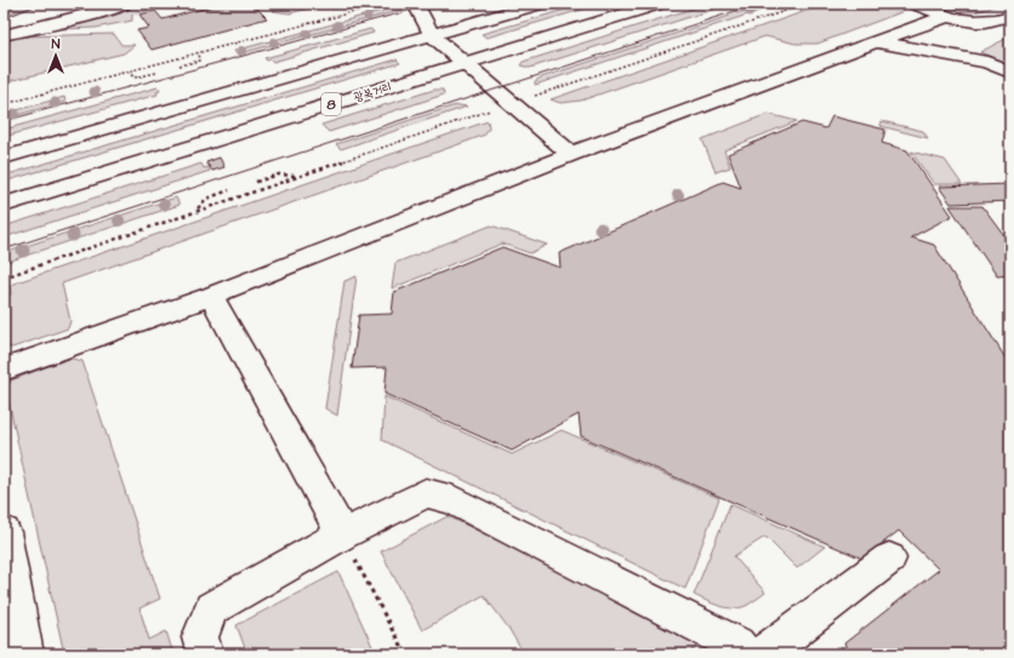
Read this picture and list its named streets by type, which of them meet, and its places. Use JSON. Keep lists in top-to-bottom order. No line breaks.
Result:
{"streets":{"main road":["광복거리","8"]},"north":"top"}
